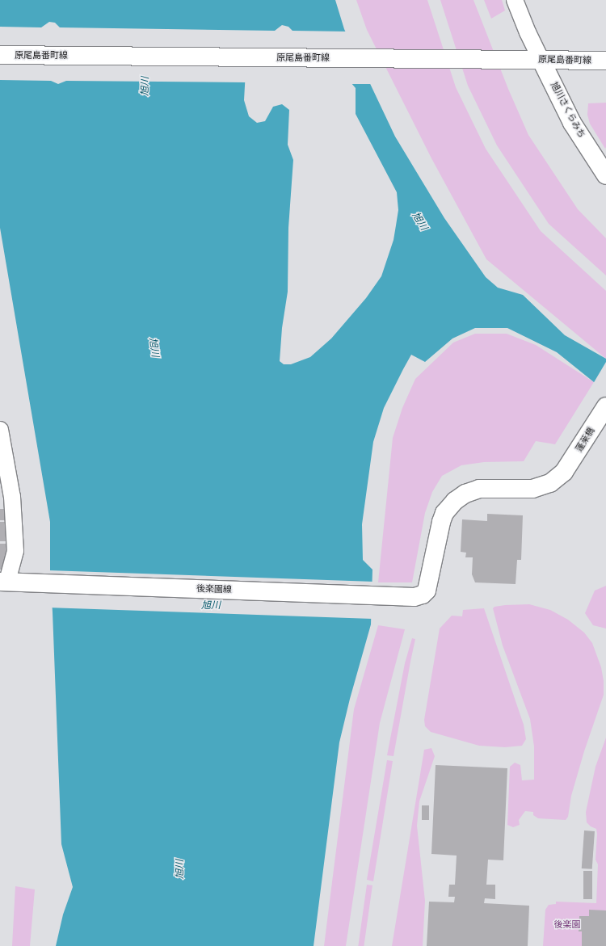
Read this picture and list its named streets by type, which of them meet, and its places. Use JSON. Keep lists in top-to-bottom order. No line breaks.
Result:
{"streets":{"main road":["原尾島番町線","旭川さくらみち","蓬莱橋","後楽園線"]},"crossings":[["原尾島番町線","旭川さくらみち"],["蓬莱橋","後楽園線"]],"water":["旭川"],"parks":["後楽園"]}
